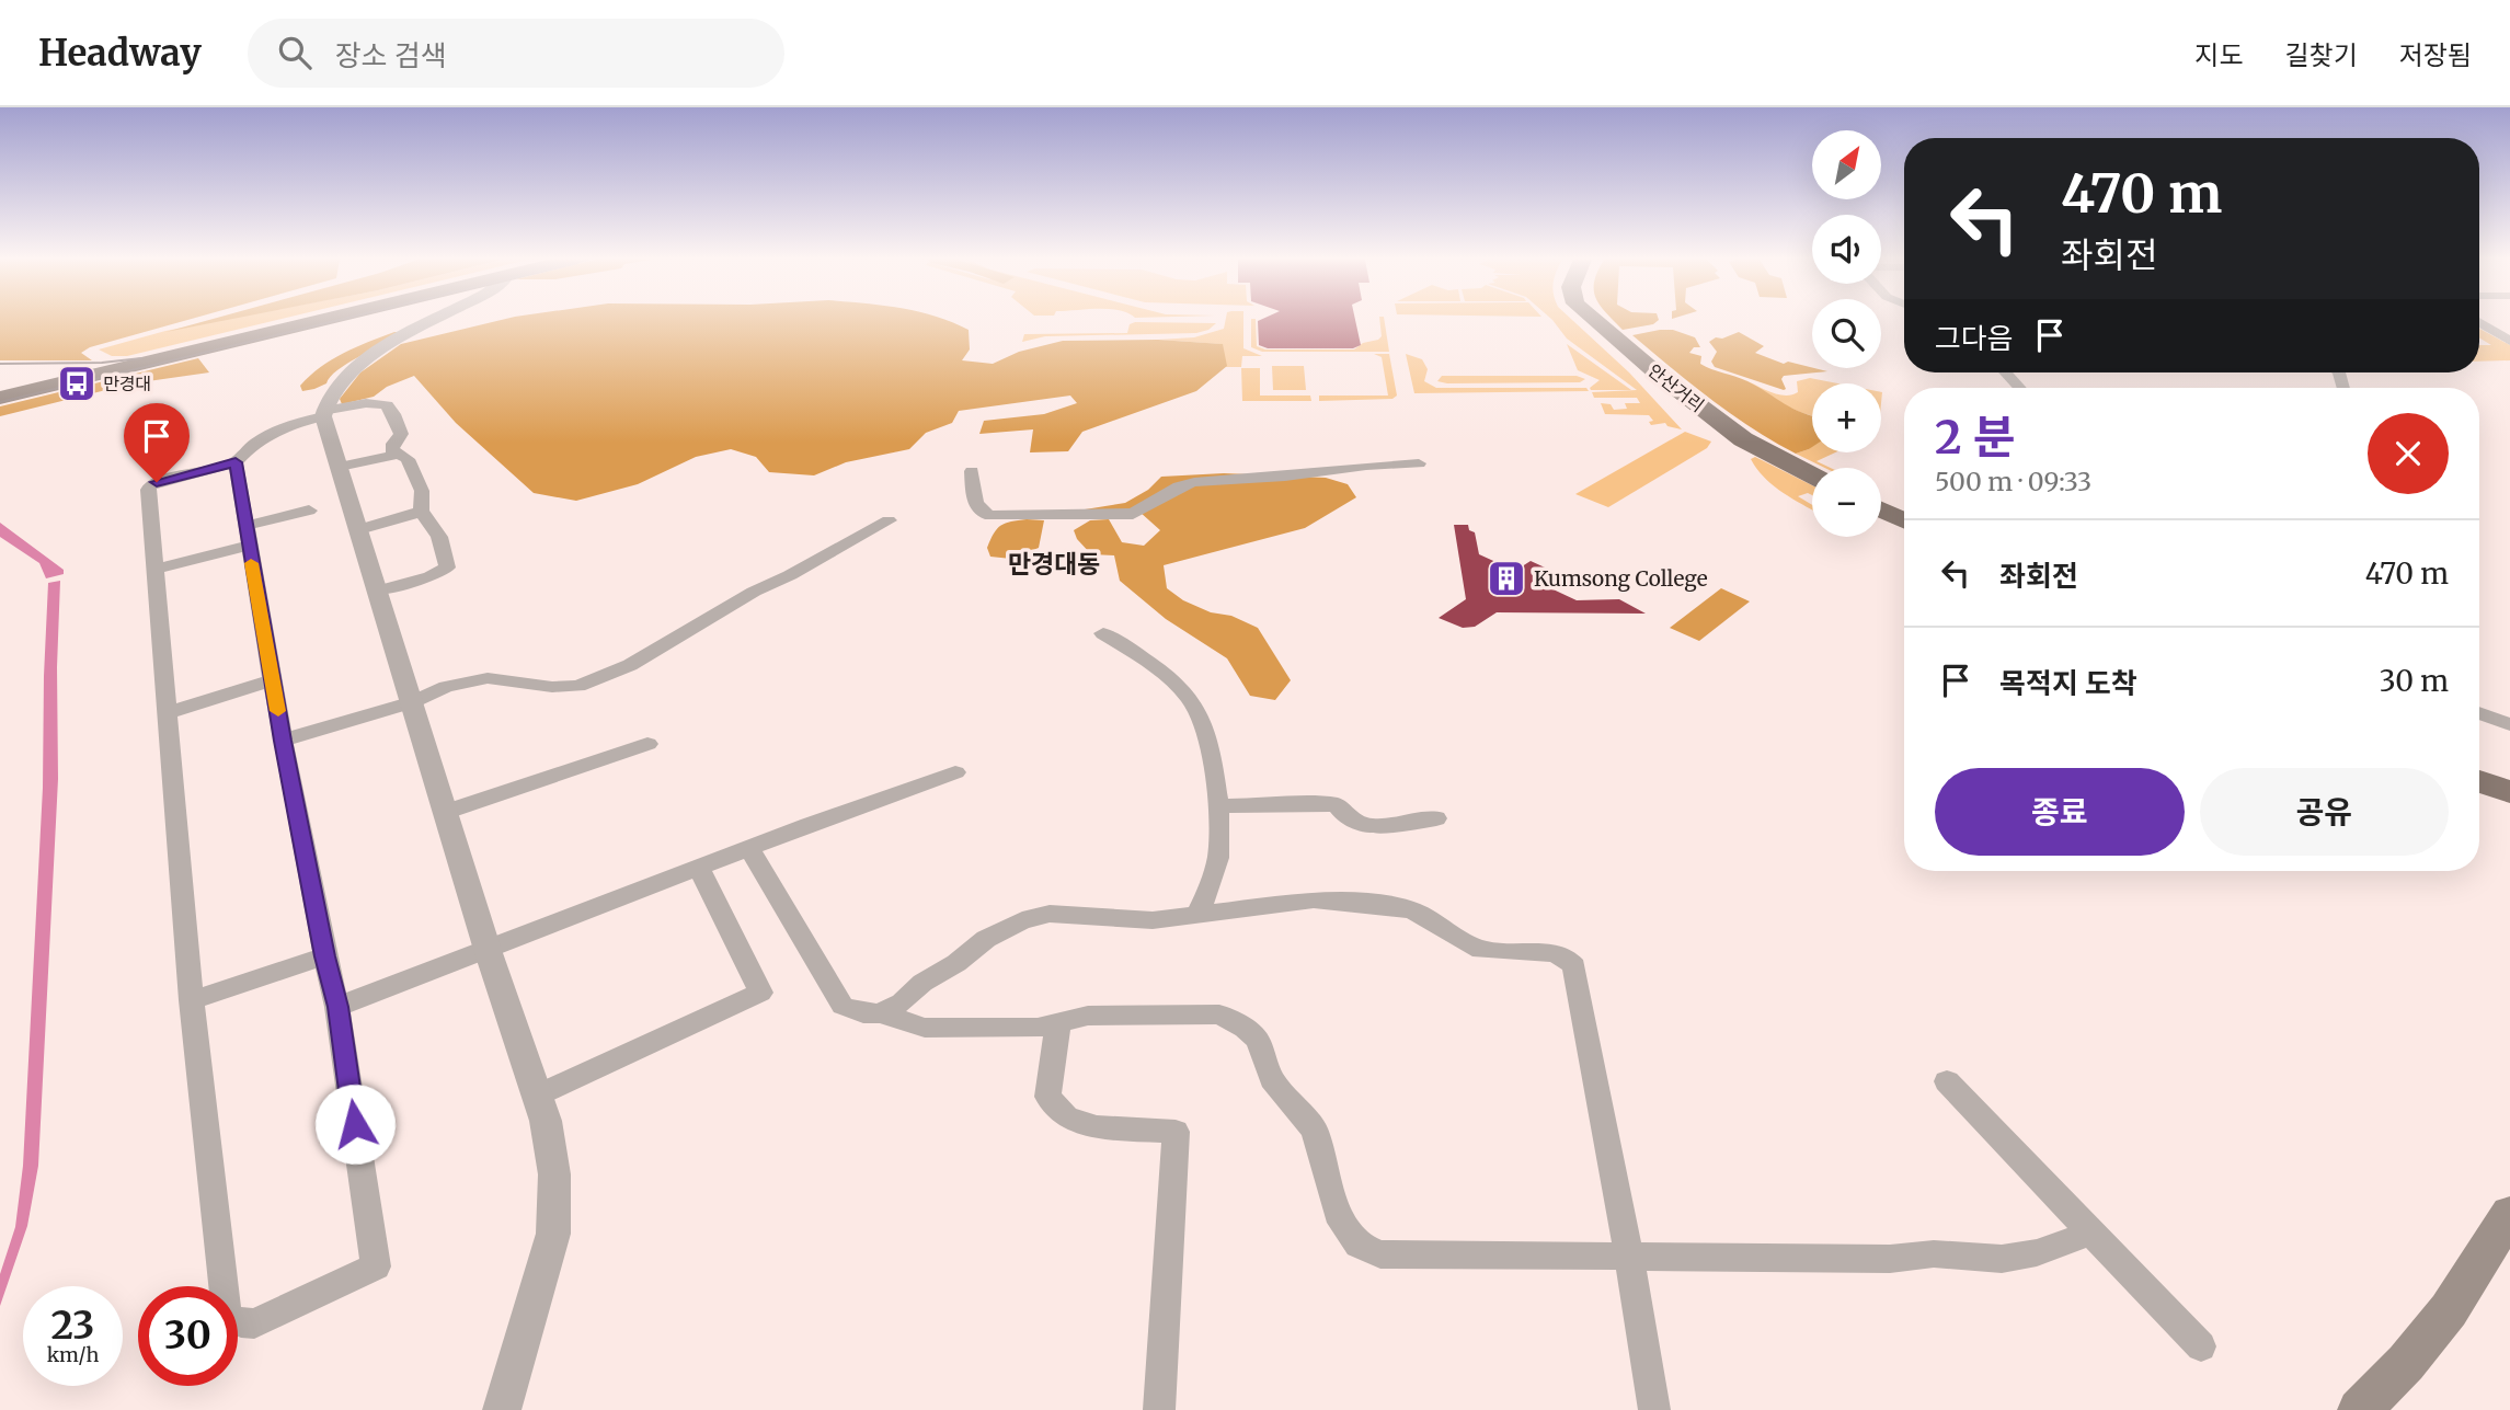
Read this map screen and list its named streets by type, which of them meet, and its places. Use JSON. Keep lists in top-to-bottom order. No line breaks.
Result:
{"streets":{"main road":["안산거리"]},"districts":["만경대동"],"places":{"bus stop":["만경대"],"building":["Kumsong College"]},"north":"top right","page":{"header":"Headway","search":"장소 검색","nav":["지도","길찾기","저장됨"],"map_buttons":["+","−"],"turn":["470 m","좌회전"],"then":"그다음","heading":["2 분","500 m · 09:33"],"list":[{"name":"좌회전","value":"470 m"},{"name":"목적지 도착","value":"30 m"}],"buttons":["종료","공유"],"speed":"23 km/h","limit":"30"}}
